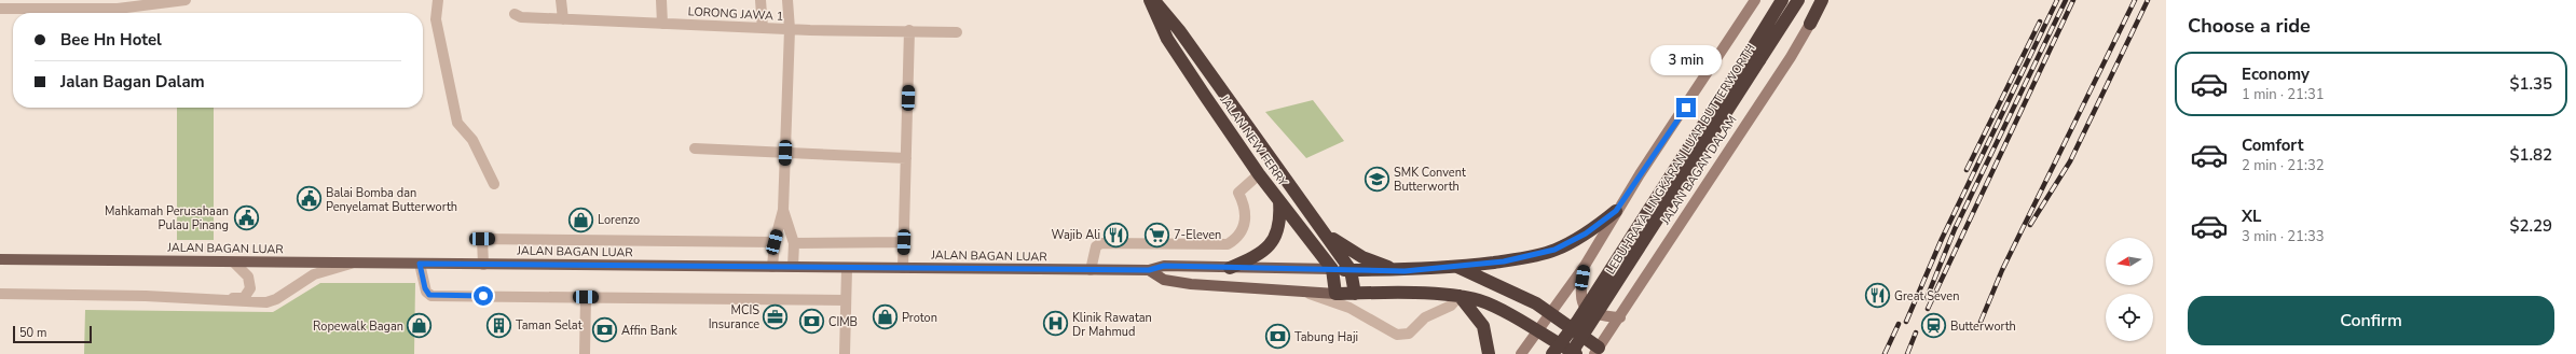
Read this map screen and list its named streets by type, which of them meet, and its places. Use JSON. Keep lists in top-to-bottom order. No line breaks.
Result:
{"streets":{"highway":["JALAN NEW FERRY","LEBUHRAYA LINGKARAN LUAR BUTTERWORTH"],"main road":["JALAN BAGAN LUAR"],"street":["LORONG JAWA 1","JALAN BAGAN DALAM"]},"crossings":[["JALAN NEW FERRY","JALAN BAGAN LUAR"]],"places":{"school or university":["SMK Convent Butterworth"],"public building":["Balai Bomba dan Penyelamat Butterworth","Mahkamah Perusahaan Pulau Pinang"],"shop":["Lorenzo","Proton","Ropewalk Bagan"],"restaurant":["Wajib Ali","Great Seven"],"supermarket":["7-Eleven"],"office":["MCIS Insurance"],"bank":["CIMB","Affin Bank","Tabung Haji"],"hospital":["Klinik Rawatan Dr Mahmud"],"building":["Taman Selat"],"station":["Butterworth"]},"scale_bar":"50 m","north":"left","page":{"heading":"Choose a ride","banner":["Bee Hn Hotel","Jalan Bagan Dalam"],"bubble":"3 min","list":[{"name":"Economy","note":"1 min · 21:31","value":"$1.35"},{"name":"Comfort","note":"2 min · 21:32","value":"$1.82"},{"name":"XL","note":"3 min · 21:33","value":"$2.29"}],"buttons":"Confirm","scale":"50 m"}}
